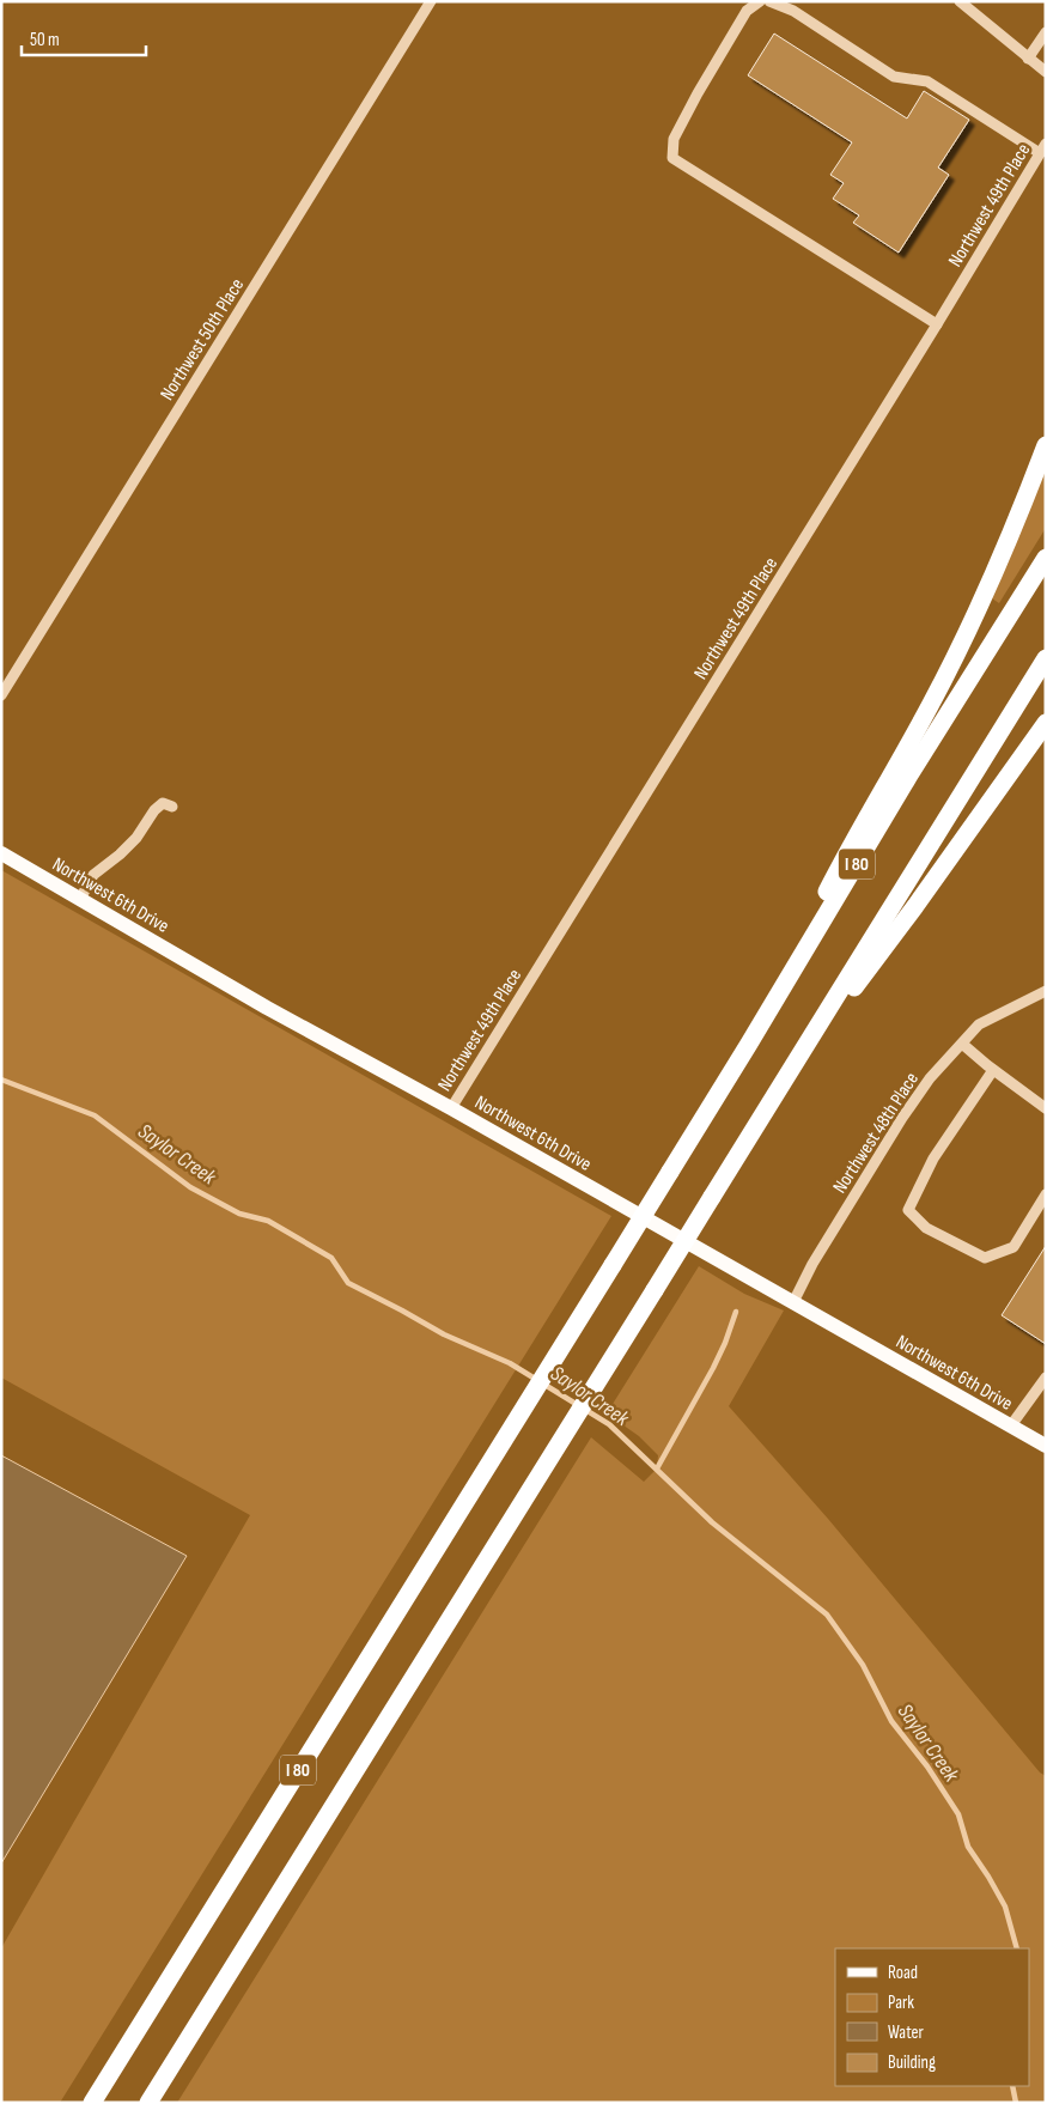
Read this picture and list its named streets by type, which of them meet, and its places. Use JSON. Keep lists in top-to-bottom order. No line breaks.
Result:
{"streets":{"highway":["I 80"],"main road":["Northwest 6th Drive"],"street":["Northwest 49th Place","Northwest 50th Place","Northwest 48th Place"]},"crossings":[["Northwest 49th Place","Northwest 6th Drive"],["Northwest 6th Drive","Northwest 48th Place"]],"water":["Saylor Creek"],"legend":["Road","Park","Water","Building"],"scale_bar":"50 m"}
